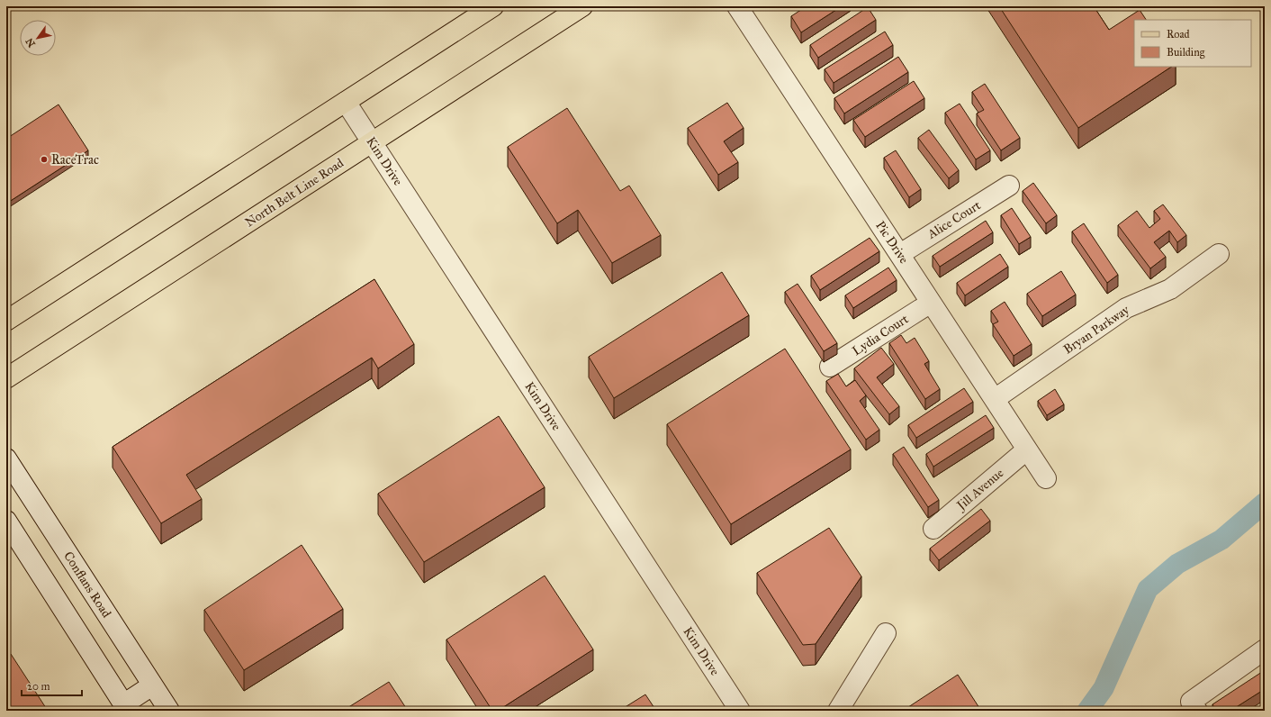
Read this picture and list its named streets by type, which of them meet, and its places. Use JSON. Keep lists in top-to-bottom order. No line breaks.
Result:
{"streets":{"main road":["North Belt Line Road"],"street":["Kim Drive","Alice Court","Pic Drive","Bryan Parkway","Lydia Court","Jill Avenue","Conflans Road"]},"crossings":[["Kim Drive","North Belt Line Road"],["Alice Court","Pic Drive"],["Pic Drive","Bryan Parkway"],["Pic Drive","Lydia Court"],["Pic Drive","Jill Avenue"]],"places":["RaceTrac"],"legend":["Road","Building"],"scale_bar":"20 m","north":"bottom left"}
